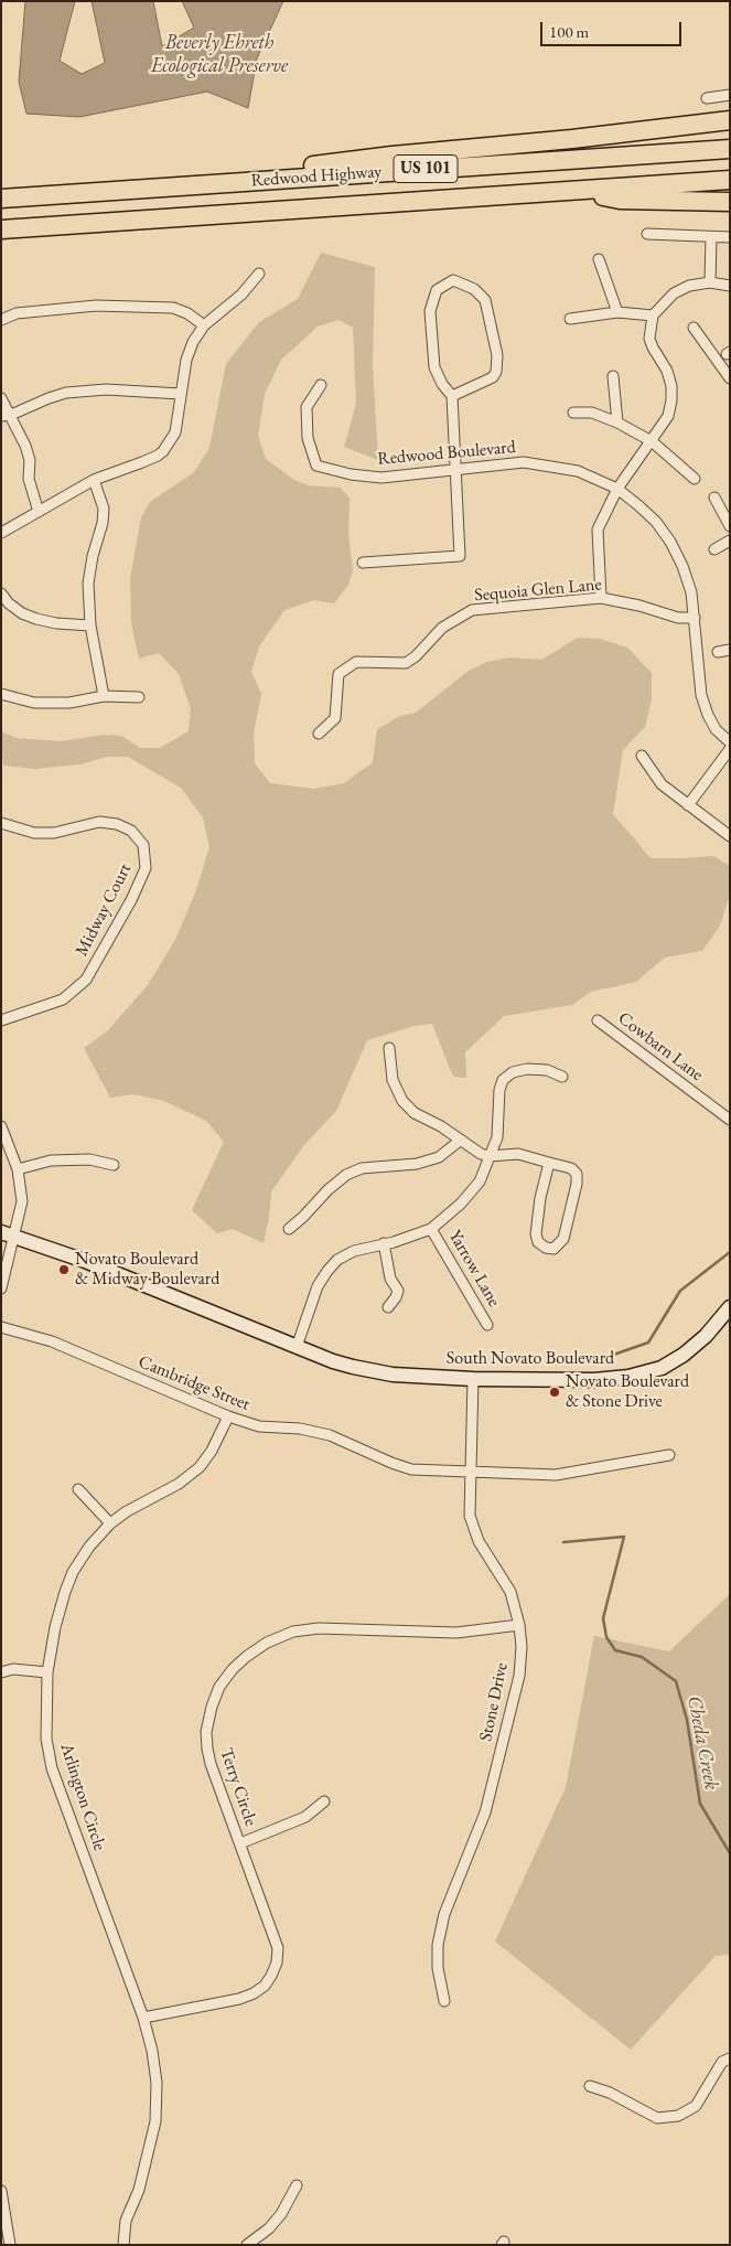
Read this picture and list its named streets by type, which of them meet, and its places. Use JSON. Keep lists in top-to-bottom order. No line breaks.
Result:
{"streets":{"highway":["US 101","Redwood Highway"],"main road":["South Novato Boulevard"],"street":["Redwood Boulevard","Sequoia Glen Lane","Midway Court","Cowbarn Lane","Yarrow Lane","Cambridge Street","Stone Drive","Terry Circle","Arlington Circle"]},"crossings":[["Redwood Boulevard","Sequoia Glen Lane"],["South Novato Boulevard","Stone Drive"],["Cambridge Street","Stone Drive"],["Cambridge Street","Arlington Circle"],["Stone Drive","Terry Circle"],["Terry Circle","Arlington Circle"]],"water":["Beverly Ehreth Ecological Preserve","Cheda Creek"],"places":["Novato Boulevard & Midway Boulevard","Novato Boulevard & Stone Drive"],"scale_bar":"100 m"}
